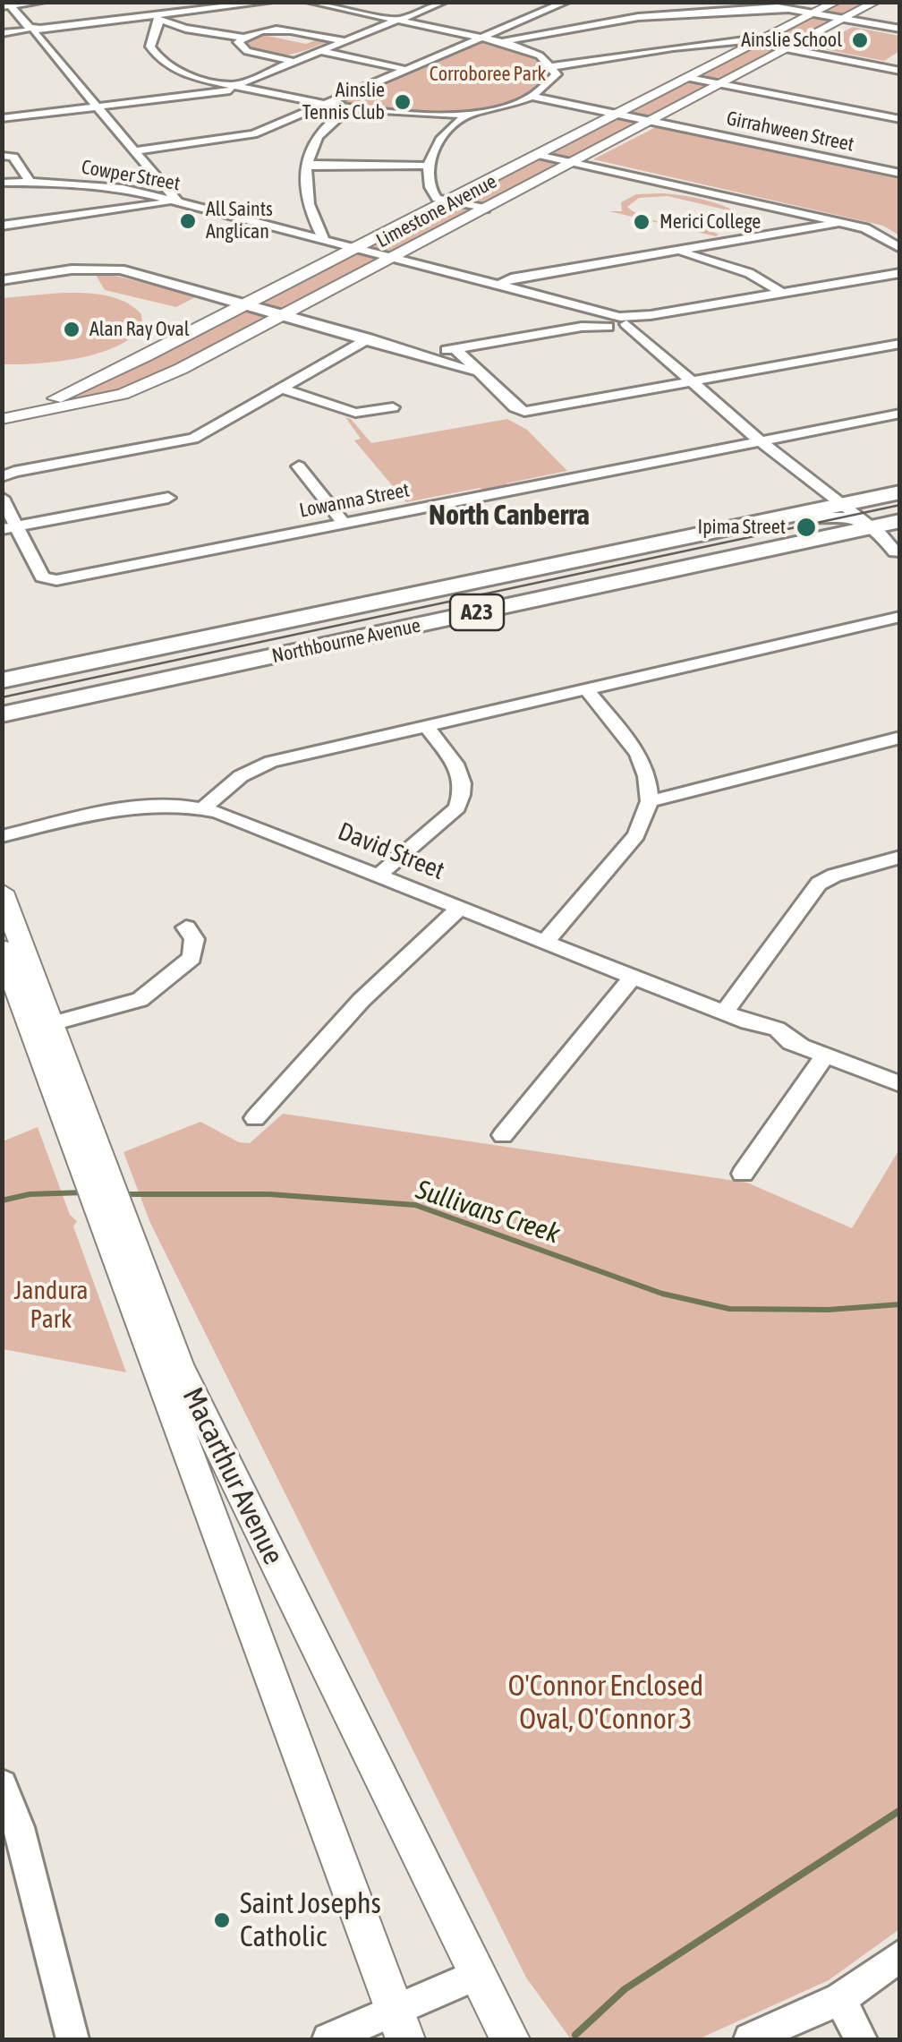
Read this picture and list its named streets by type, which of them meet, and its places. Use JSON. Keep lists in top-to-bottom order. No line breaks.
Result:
{"streets":{"highway":["A23","Northbourne Avenue"],"main road":["Limestone Avenue","Macarthur Avenue"],"street":["Girrahween Street","Cowper Street","Lowanna Street","David Street"]},"crossings":[["Girrahween Street","Limestone Avenue"],["Cowper Street","Limestone Avenue"]],"districts":["North Canberra"],"water":["Sullivans Creek"],"parks":["Corroboree Park","Jandura Park","O'Connor Enclosed Oval, O'Connor 3"],"places":["Ainslie School","Ainslie Tennis Club","All Saints Anglican","Merici College","Alan Ray Oval","Ipima Street","Saint Josephs Catholic"]}
